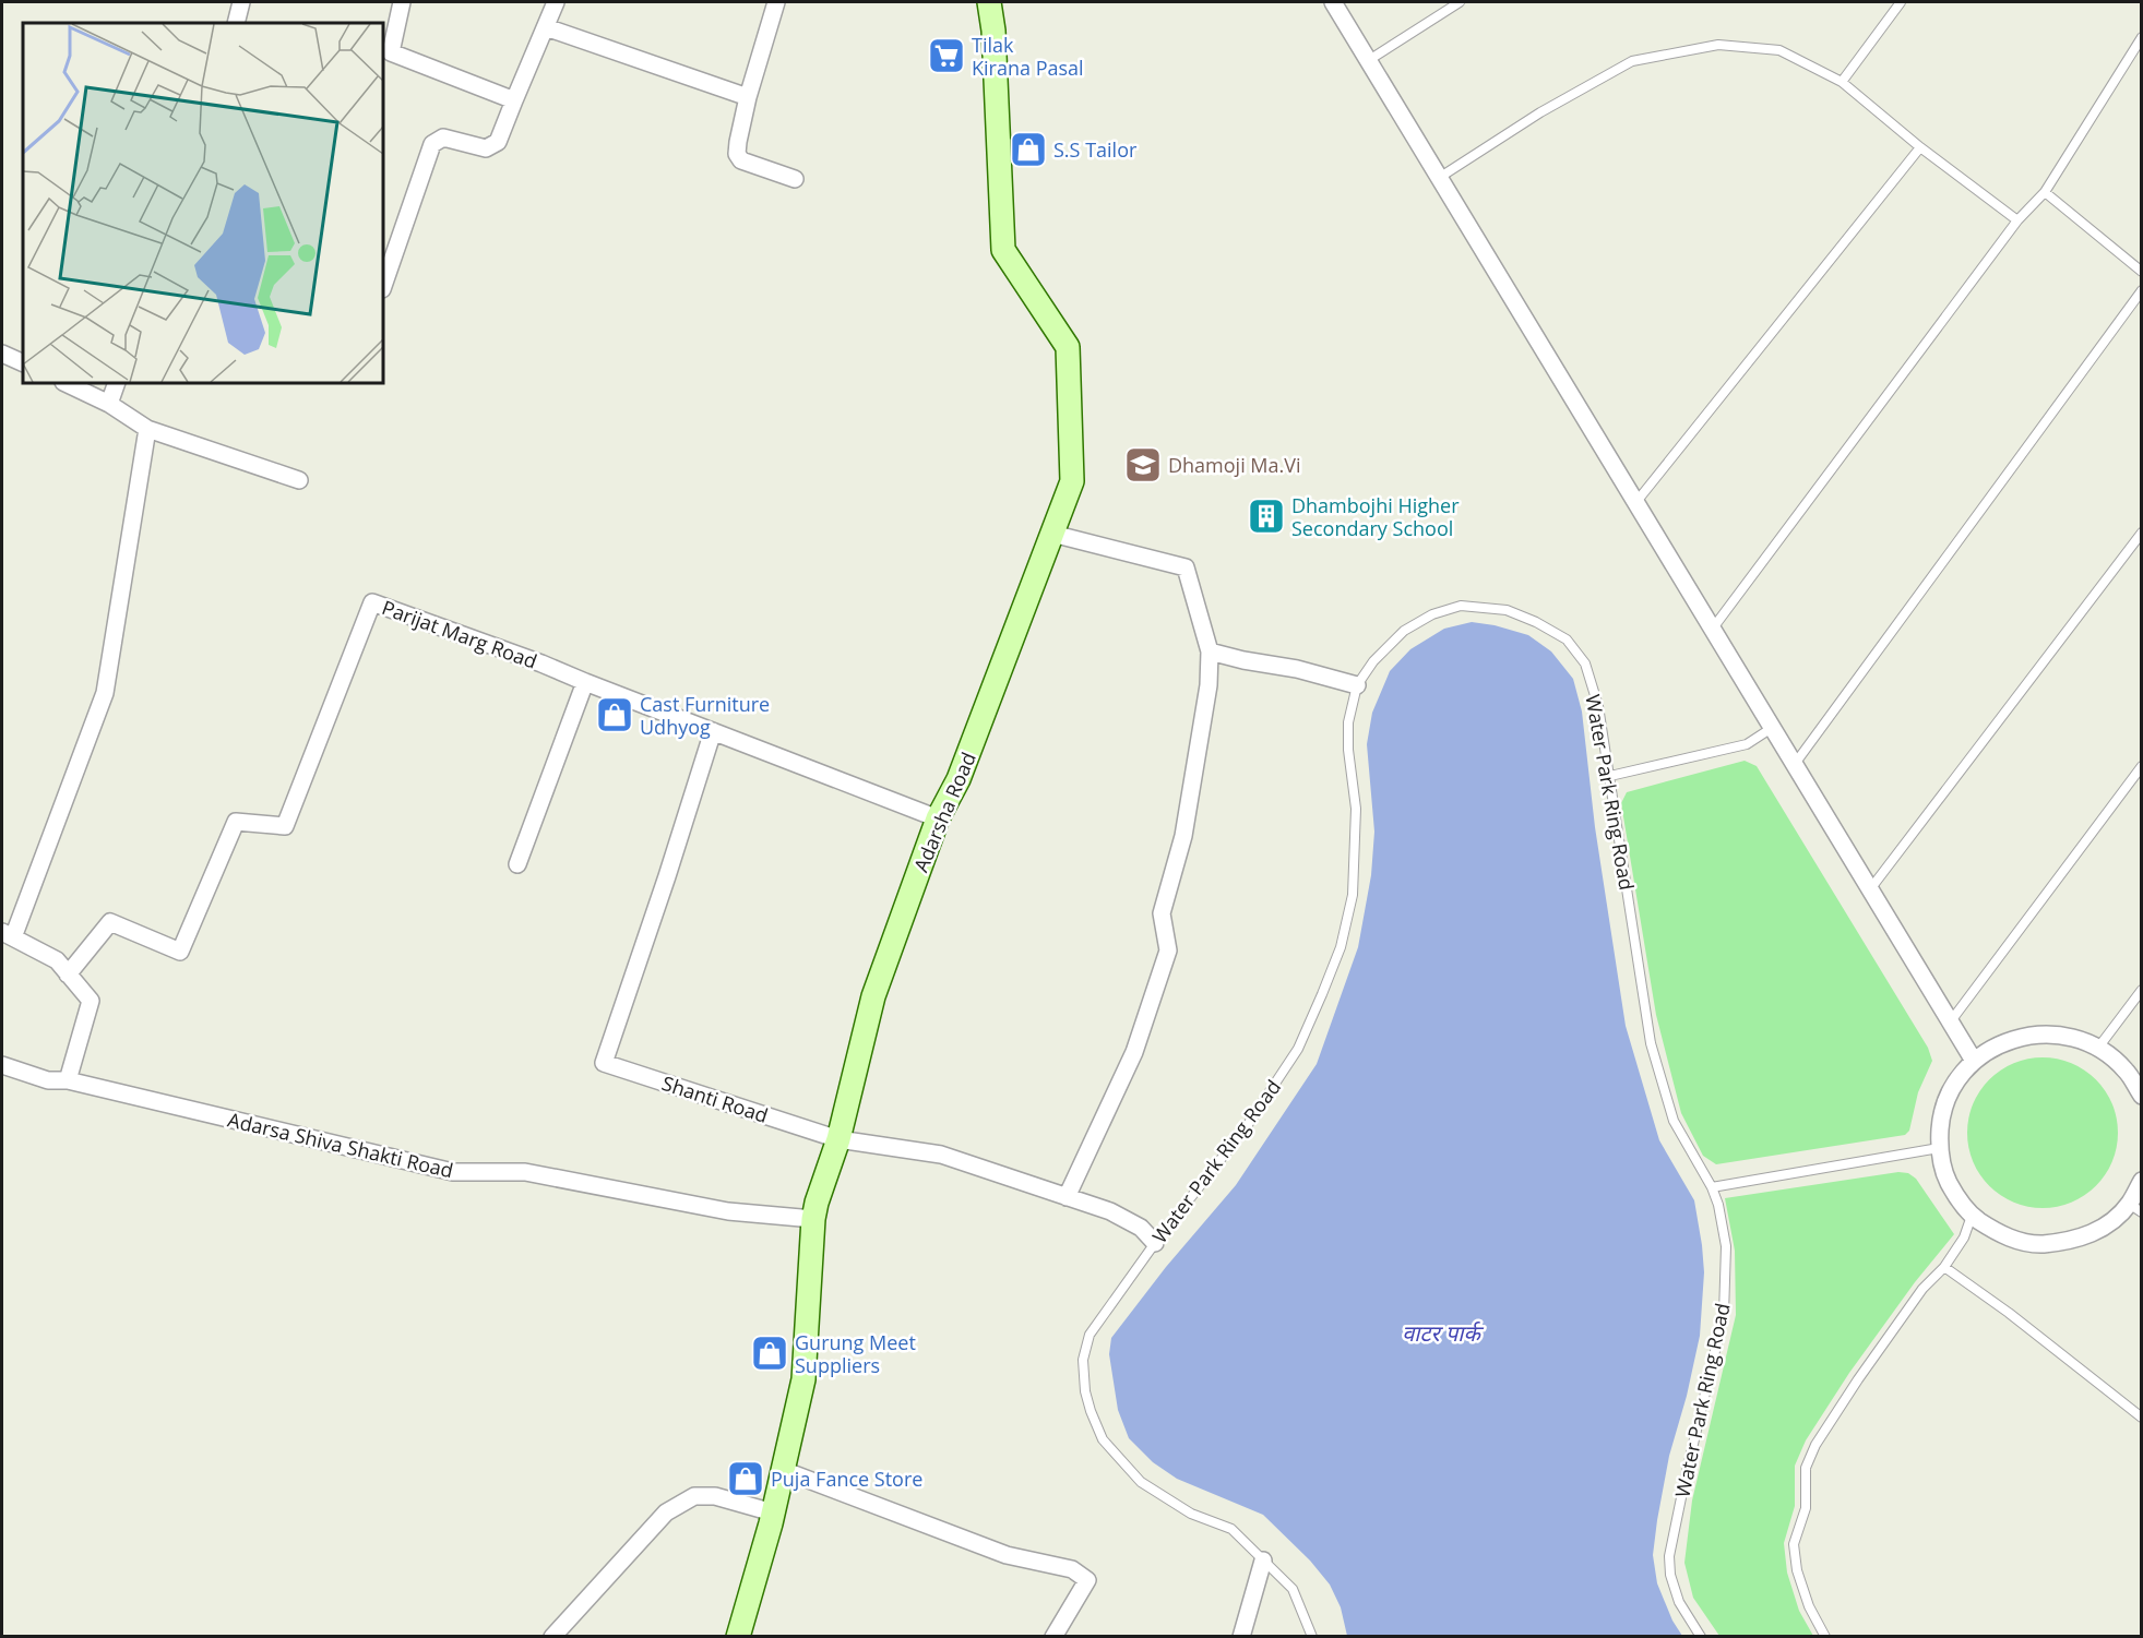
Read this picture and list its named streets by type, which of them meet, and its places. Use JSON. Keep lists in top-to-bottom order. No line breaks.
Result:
{"streets":{"main road":["Adarsha Road"],"street":["Parijat Marg Road","Shanti Road","Adarsa Shiva Shakti Road"],"lane":["Water Park Ring Road"]},"crossings":[["Parijat Marg Road","Adarsha Road"],["Parijat Marg Road","Shanti Road"],["Water Park Ring Road","Shanti Road"],["Adarsha Road","Shanti Road"],["Adarsha Road","Adarsa Shiva Shakti Road"]],"water":["वाटर पार्क"],"places":{"supermarket":["Tilak Kirana Pasal"],"shop":["S.S Tailor","Cast Furniture Udhyog","Gurung Meet Suppliers","Puja Fance Store"],"school or university":["Dhamoji Ma.Vi"],"building":["Dhambojhi Higher Secondary School"]}}
